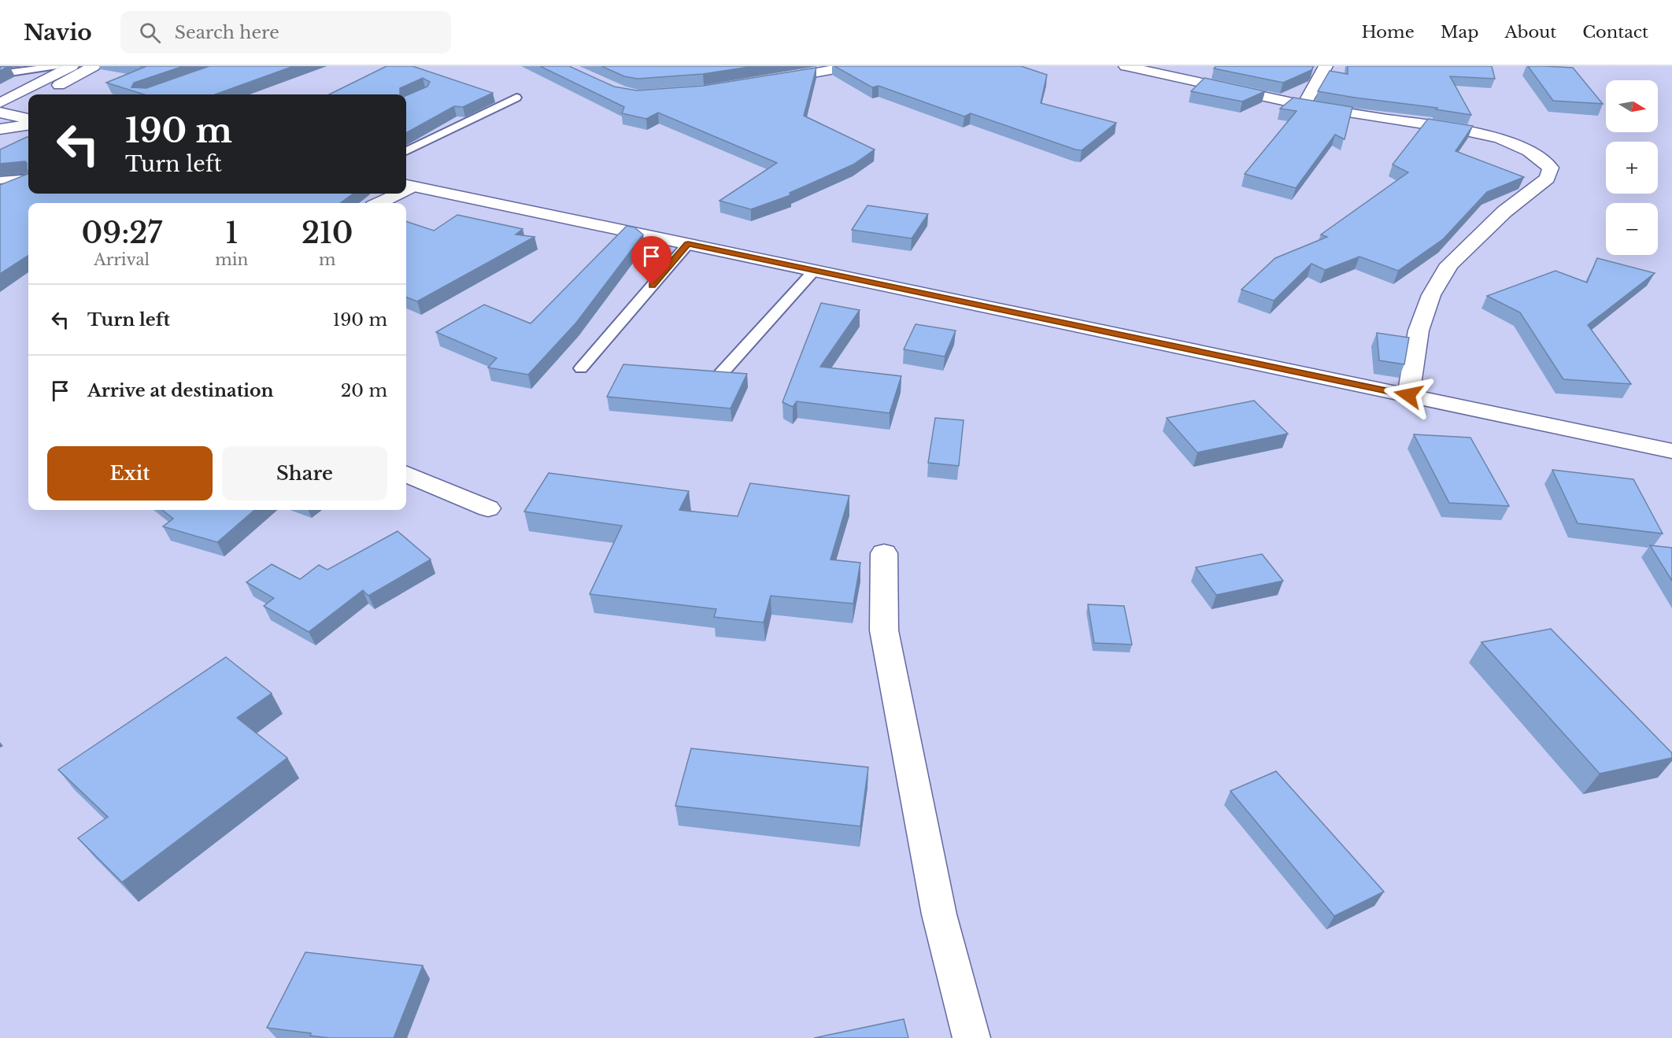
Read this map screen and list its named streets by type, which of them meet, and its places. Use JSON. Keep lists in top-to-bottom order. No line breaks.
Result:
{"north":"right","page":{"header":"Navio","search":"Search here","nav":["Home","Map","About","Contact"],"map_buttons":["+","−"],"turn":["190 m","Turn left"],"eta":["09:27","Arrival","1","min","210","m"],"list":[{"name":"Turn left","value":"190 m"},{"name":"Arrive at destination","value":"20 m"}],"buttons":["Exit","Share"]}}
